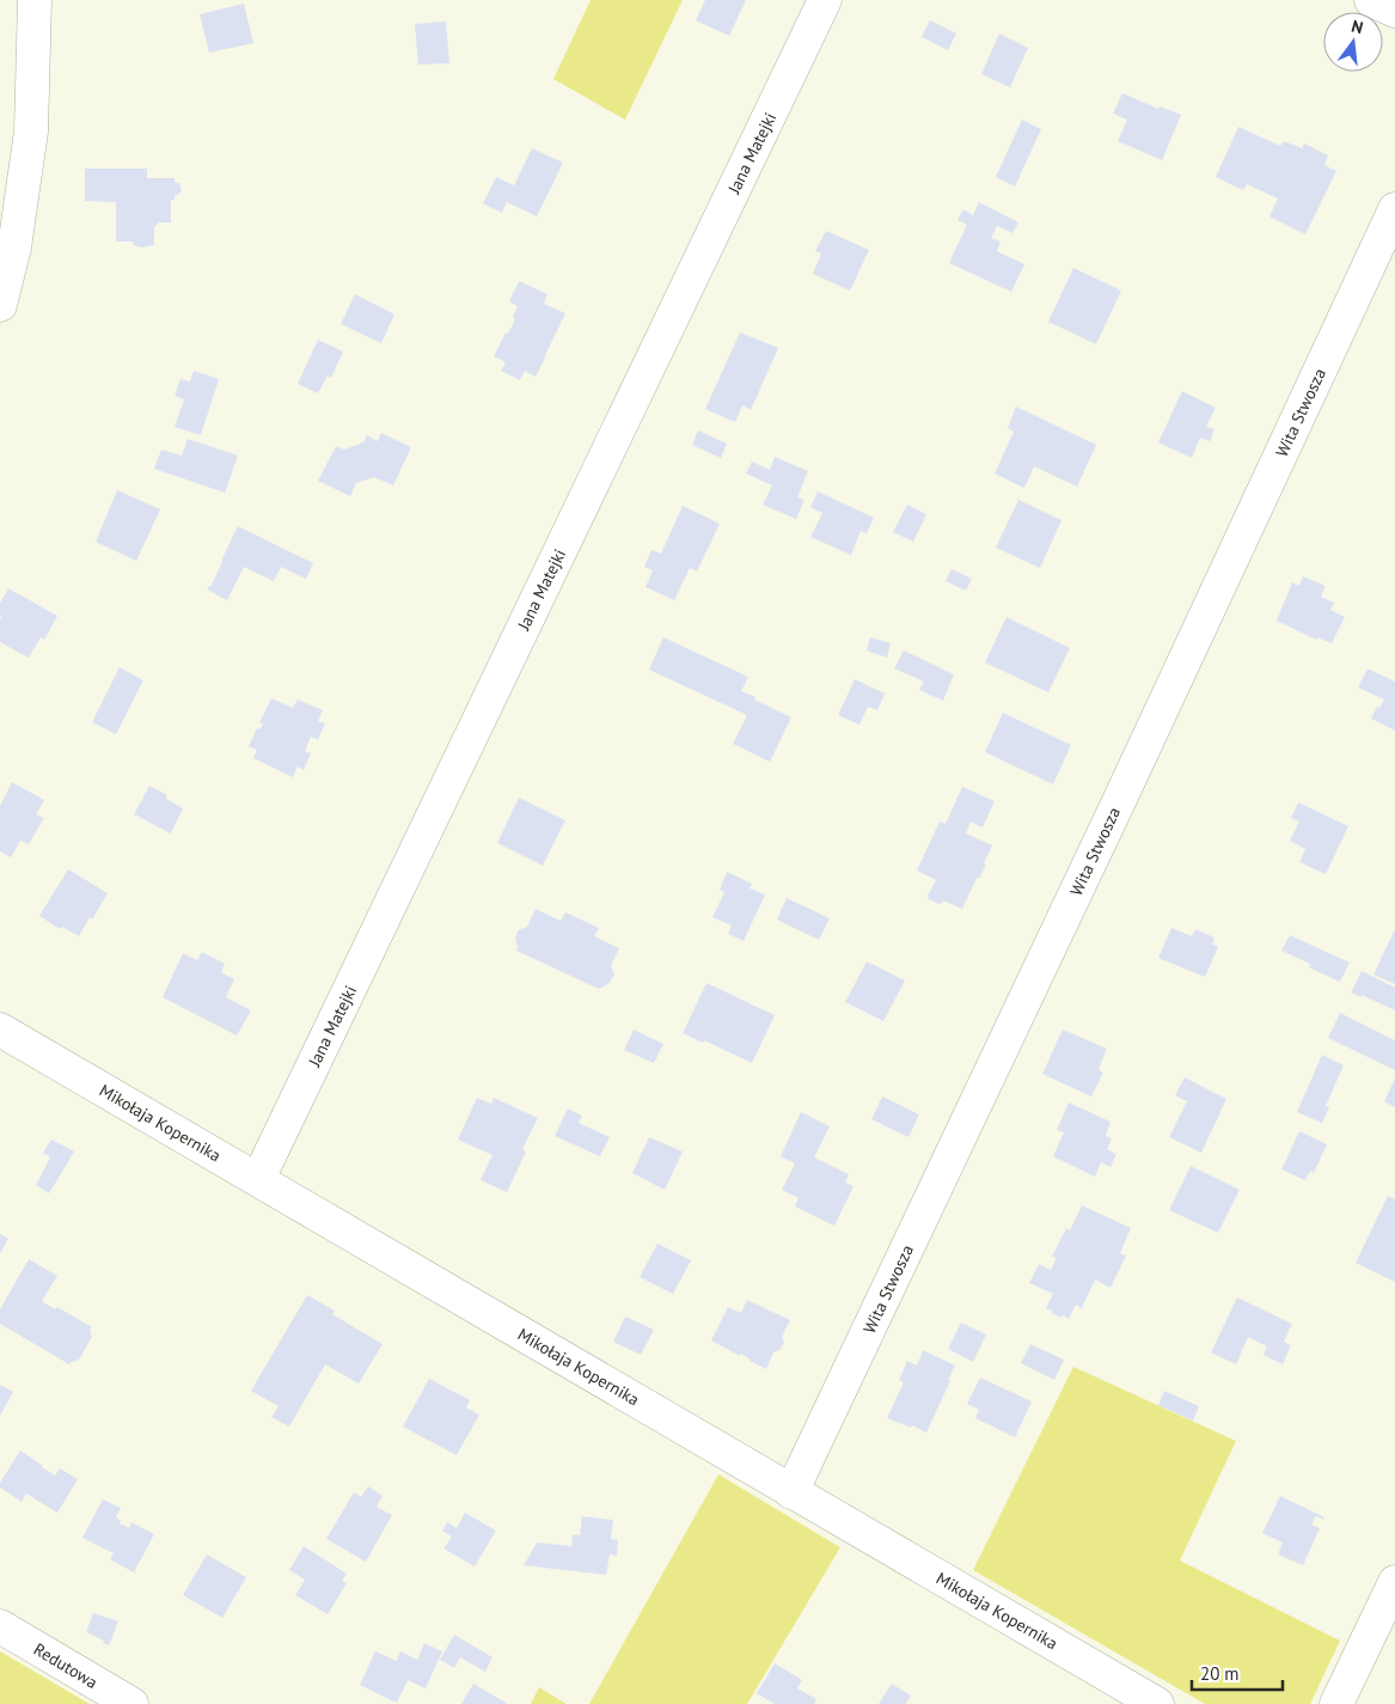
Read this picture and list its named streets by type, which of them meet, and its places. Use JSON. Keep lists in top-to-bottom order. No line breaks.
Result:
{"streets":{"street":["Jana Matejki","Wita Stwosza","Mikołaja Kopernika","Redutowa"]},"crossings":[["Jana Matejki","Mikołaja Kopernika"],["Wita Stwosza","Mikołaja Kopernika"]],"scale_bar":"20 m","north":"top"}
